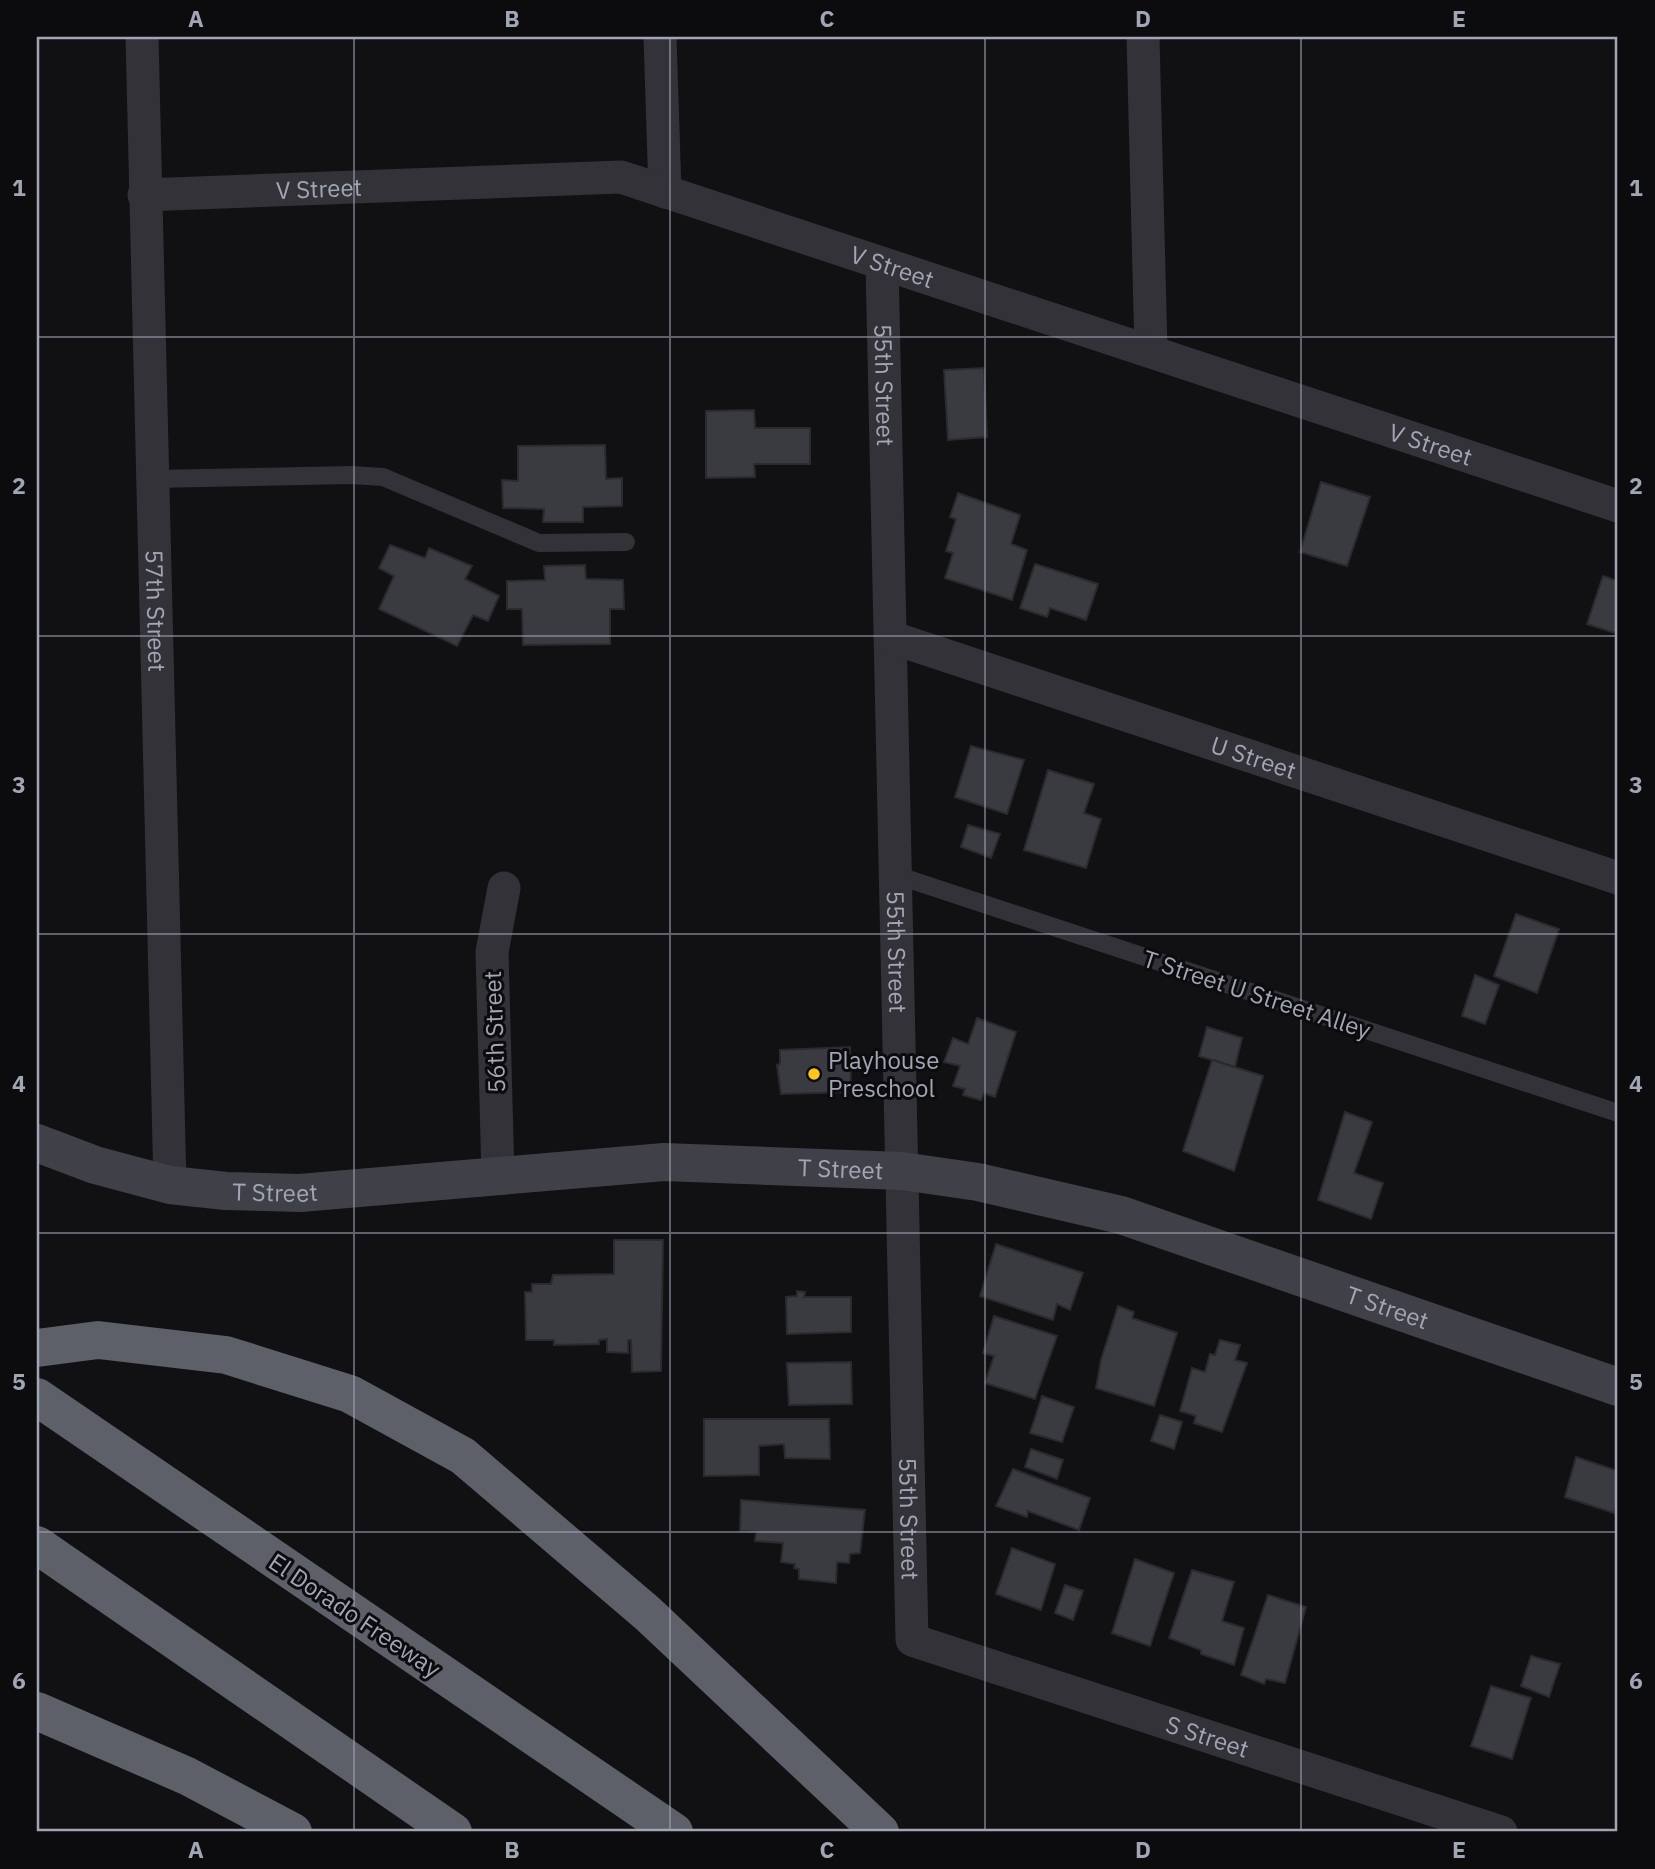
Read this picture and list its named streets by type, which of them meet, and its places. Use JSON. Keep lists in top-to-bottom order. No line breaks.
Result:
{"streets":{"highway":["El Dorado Freeway"],"street":["V Street","55th Street","57th Street","U Street","56th Street","T Street","S Street"],"lane":["T Street U Street Alley"]},"crossings":[["V Street","55th Street"],["V Street","57th Street"],["55th Street","U Street"],["55th Street","T Street U Street Alley"],["55th Street","T Street"],["55th Street","S Street"],["57th Street","T Street"],["56th Street","T Street"]],"places":["Playhouse Preschool"],"grid":{"columns":["A","B","C","D","E"],"rows":["1","2","3","4","5","6"]}}
